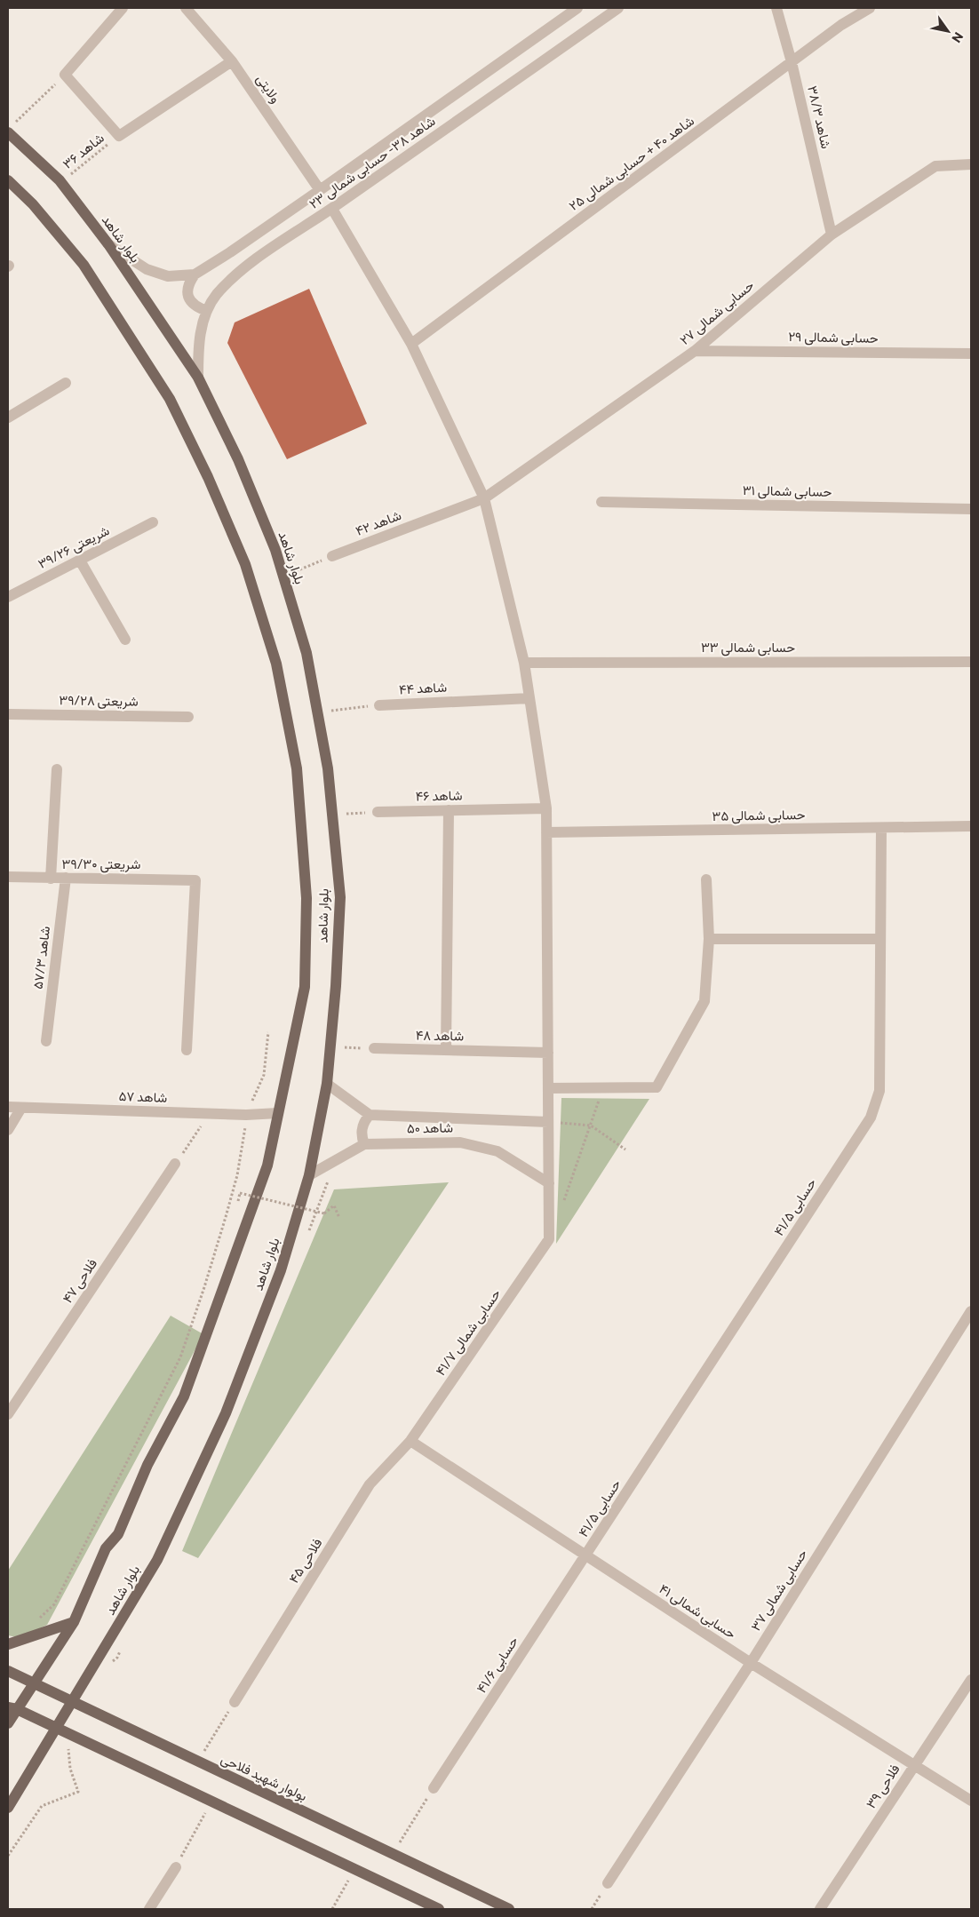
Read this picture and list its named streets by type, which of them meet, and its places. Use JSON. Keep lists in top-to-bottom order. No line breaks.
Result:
{"streets":{"main road":["بلوار شاهد","بولوار شهید فلاحی"],"street":["ولایتی","شاهد ۳۸/۳","شاهد ۳۸- حسابی شمالی ۲۳","شاهد ۴۰ + حسابی شمالی ۲۵","حسابی شمالی ۲۷","حسابی شمالی ۲۹","حسابی شمالی ۳۱","شاهد ۴۲","شریعتی ۳۹/۲۶","حسابی شمالی ۳۳","شاهد ۴۴","شریعتی ۳۹/۲۸","شاهد ۴۶","حسابی شمالی ۳۵","شریعتی ۳۹/۳۰","شاهد ۵۷/۳","شاهد ۴۸","شاهد ۵۷","شاهد ۵۰","حسابی ۴۱/۵","فلاحی ۴۷","حسابی شمالی ۴۱/۷","فلاحی ۴۵","حسابی شمالی ۳۷","حسابی شمالی ۴۱","حسابی ۴۱/۶","فلاحی ۳۹"],"path":["شاهد ۳۶"]},"crossings":[["ولایتی","شاهد ۳۸- حسابی شمالی ۲۳"],["شاهد ۳۸/۳","شاهد ۴۰ + حسابی شمالی ۲۵"],["شاهد ۳۸/۳","حسابی شمالی ۲۷"],["شاهد ۳۶","بلوار شاهد"],["شاهد ۳۸- حسابی شمالی ۲۳","بلوار شاهد"],["بلوار شاهد","شاهد ۵۷"],["بلوار شاهد","شاهد ۵۰"],["بلوار شاهد","بولوار شهید فلاحی"],["حسابی شمالی ۲۷","حسابی شمالی ۲۹"],["حسابی شمالی ۲۷","شاهد ۴۲"],["حسابی شمالی ۳۵","حسابی ۴۱/۵"],["شریعتی ۳۹/۳۰","شاهد ۵۷/۳"],["شاهد ۵۰","حسابی شمالی ۴۱/۷"],["حسابی ۴۱/۵","حسابی شمالی ۴۱"],["حسابی ۴۱/۵","حسابی ۴۱/۶"],["حسابی شمالی ۴۱/۷","فلاحی ۴۵"],["حسابی شمالی ۴۱/۷","حسابی شمالی ۴۱"],["فلاحی ۴۵","حسابی شمالی ۴۱"],["حسابی شمالی ۳۷","حسابی شمالی ۴۱"],["حسابی شمالی ۴۱","حسابی ۴۱/۶"],["حسابی شمالی ۴۱","فلاحی ۳۹"]],"north":"bottom right"}
